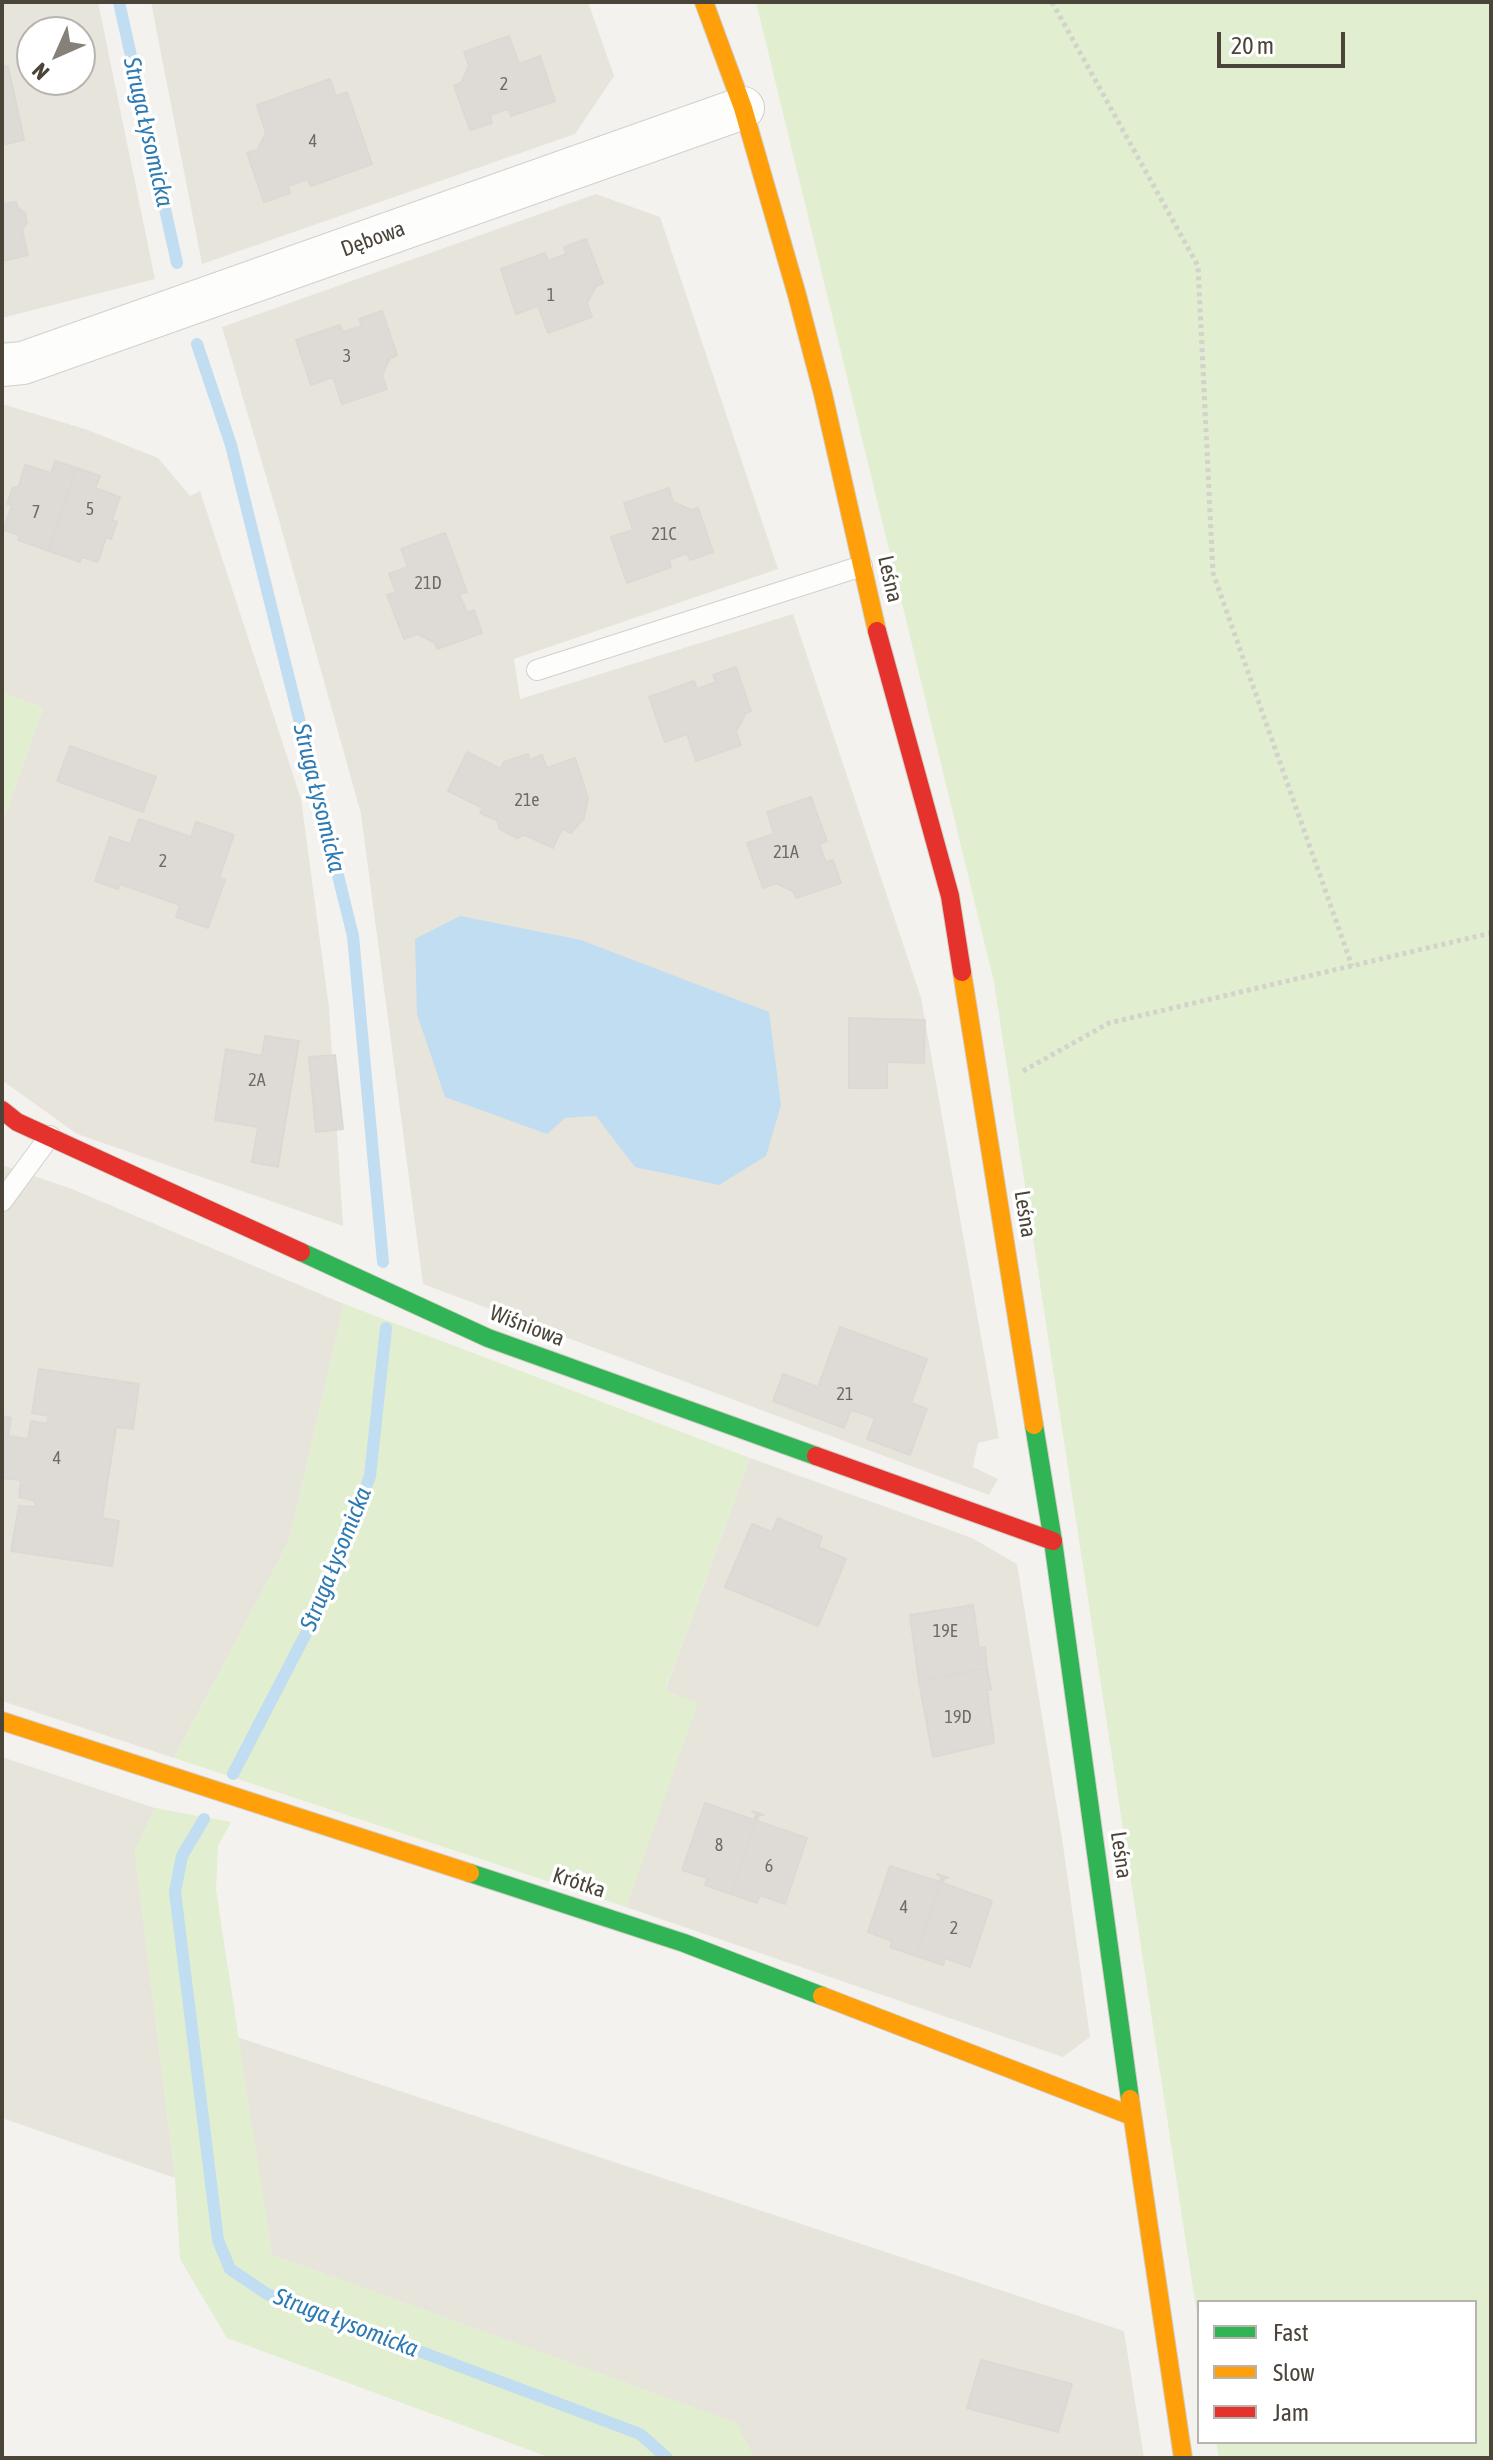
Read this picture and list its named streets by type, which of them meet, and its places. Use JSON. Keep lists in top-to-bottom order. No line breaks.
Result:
{"streets":{"street":["Dębowa","Leśna","Wiśniowa","Krótka"]},"crossings":[["Dębowa","Leśna"],["Leśna","Wiśniowa"],["Leśna","Krótka"]],"water":["Struga Łysomicka"],"house_numbers":["2","4","1","3","5","7","21C","21D","21e","21A","2","2A","21","4","19E","19D","8","6","4","2"],"legend":["Fast","Slow","Jam"],"scale_bar":"20 m","north":"bottom left"}
